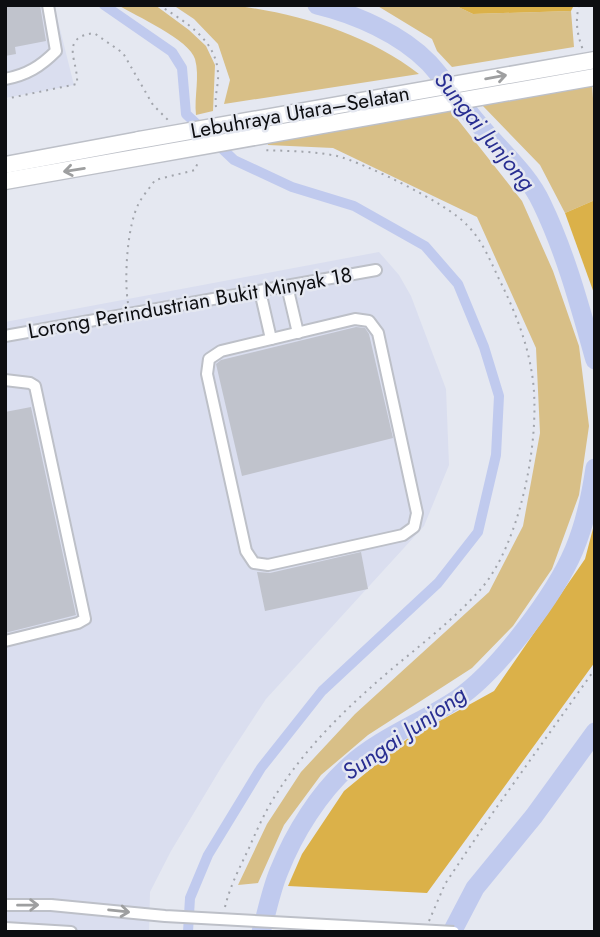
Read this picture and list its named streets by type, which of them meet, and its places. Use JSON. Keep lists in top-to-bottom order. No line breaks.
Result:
{"streets":{"highway":["Lebuhraya Utara–Selatan"],"street":["Lorong Perindustrian Bukit Minyak 18"]},"water":["Sungai Junjong"]}
